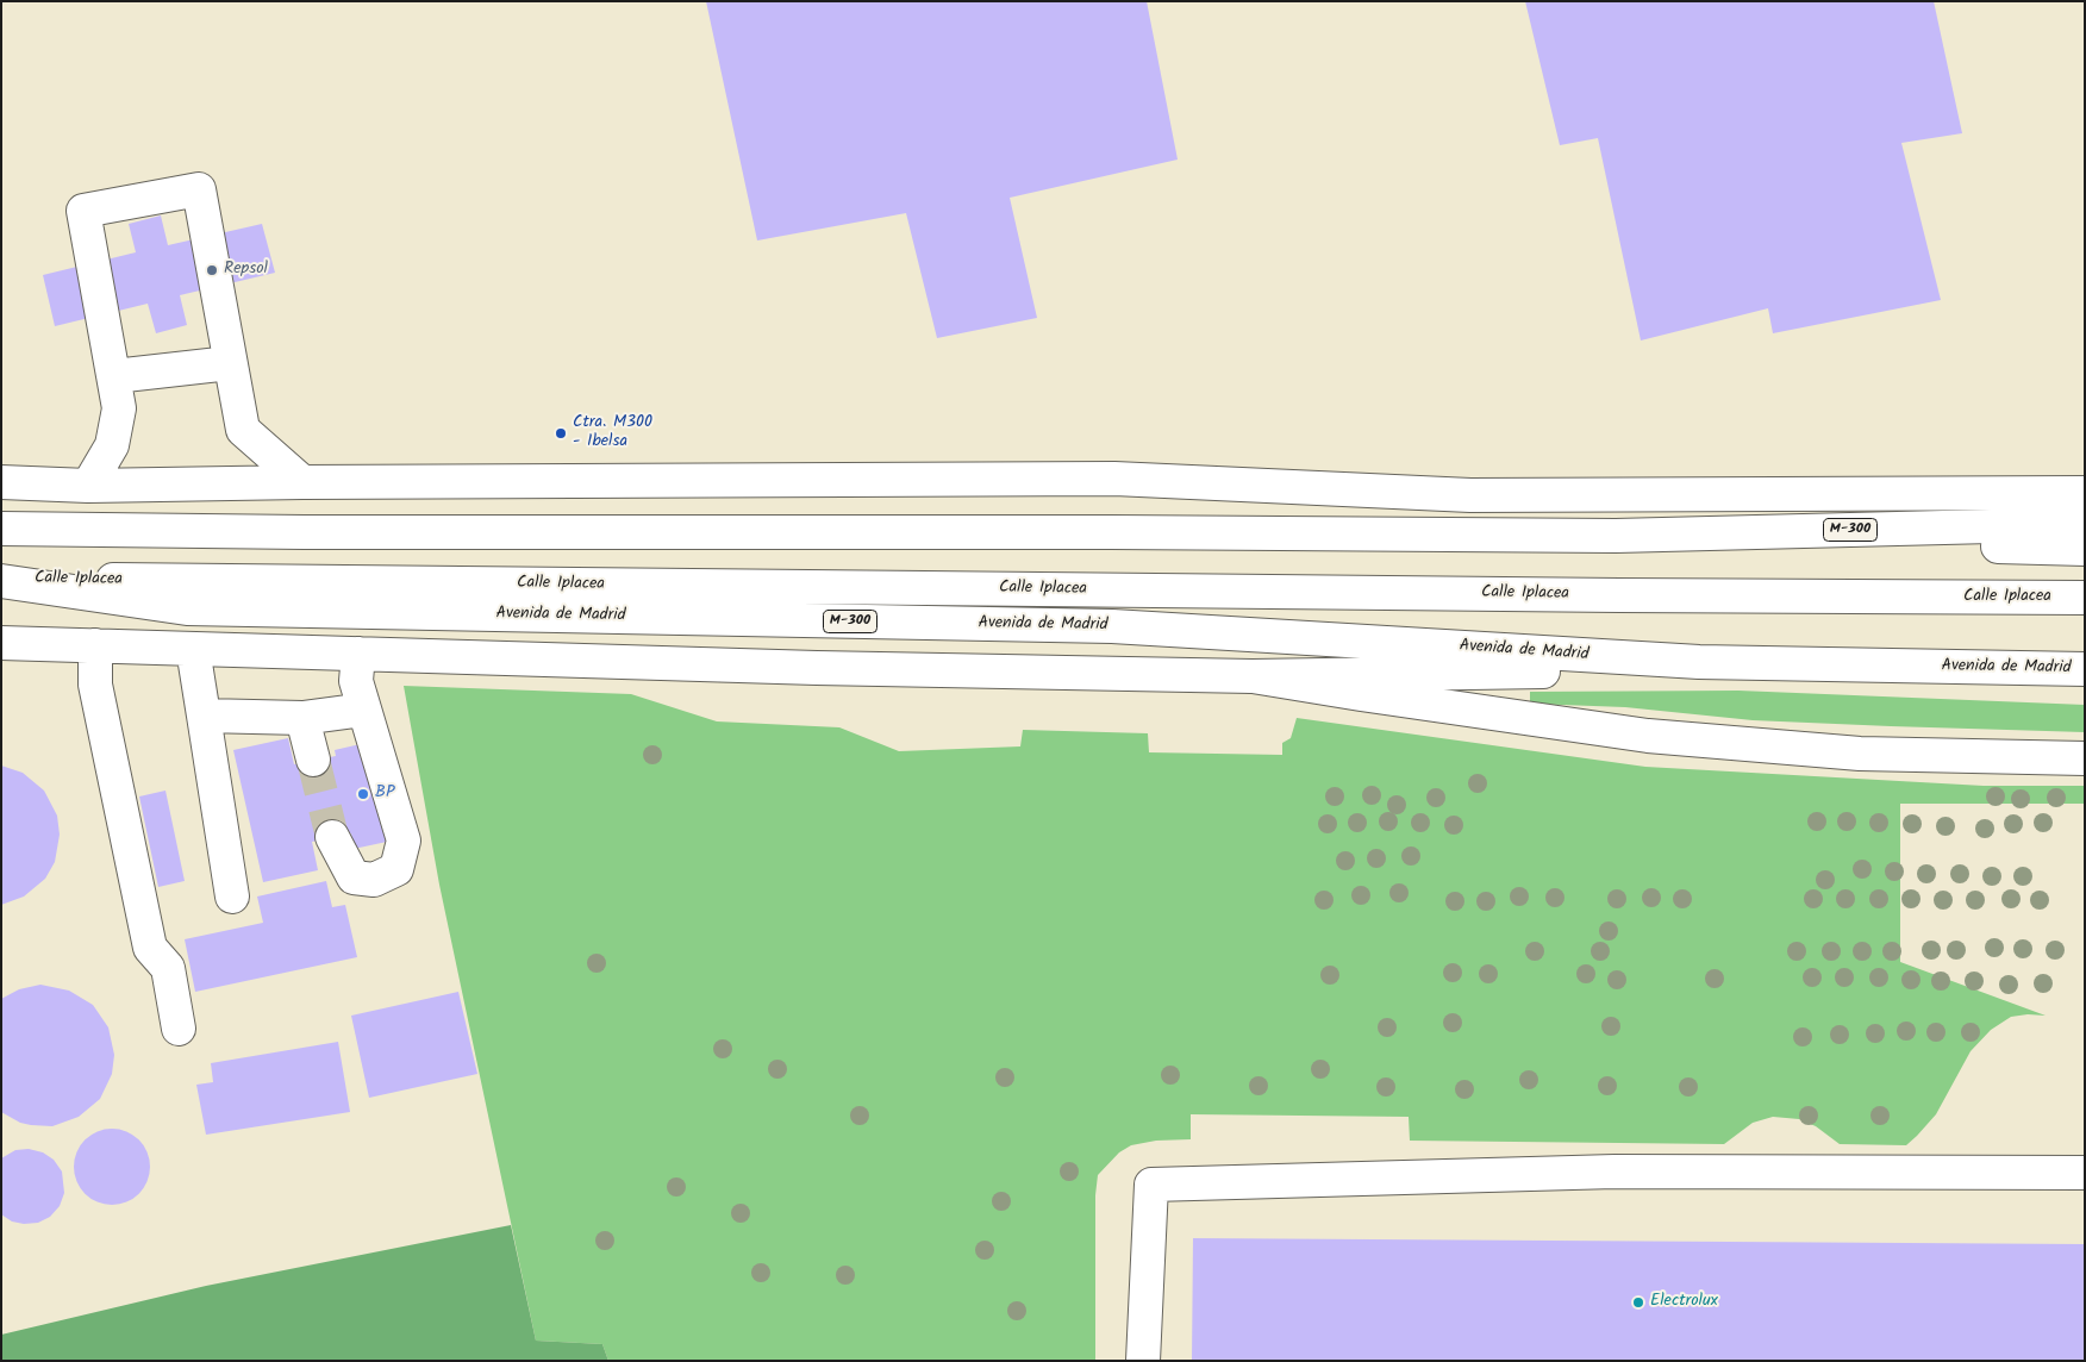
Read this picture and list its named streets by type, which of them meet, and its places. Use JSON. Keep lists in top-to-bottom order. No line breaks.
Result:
{"streets":{"main road":["M-300","Calle Iplacea","Avenida de Madrid"]},"crossings":[["Calle Iplacea","Avenida de Madrid"]],"places":["Repsol","Ctra. M300 - Ibelsa","BP","Electrolux"]}
